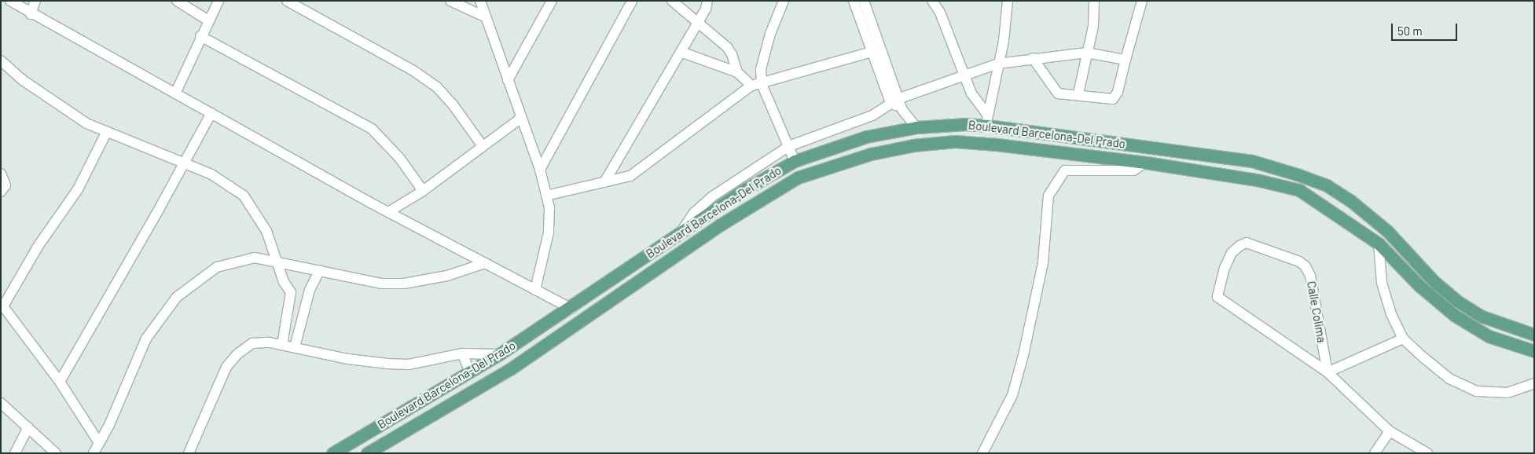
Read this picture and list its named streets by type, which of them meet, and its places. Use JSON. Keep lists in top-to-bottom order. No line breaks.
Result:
{"streets":{"main road":["Boulevard Barcelona-Del Prado"],"street":["Calle Colima"]},"scale_bar":"50 m"}
